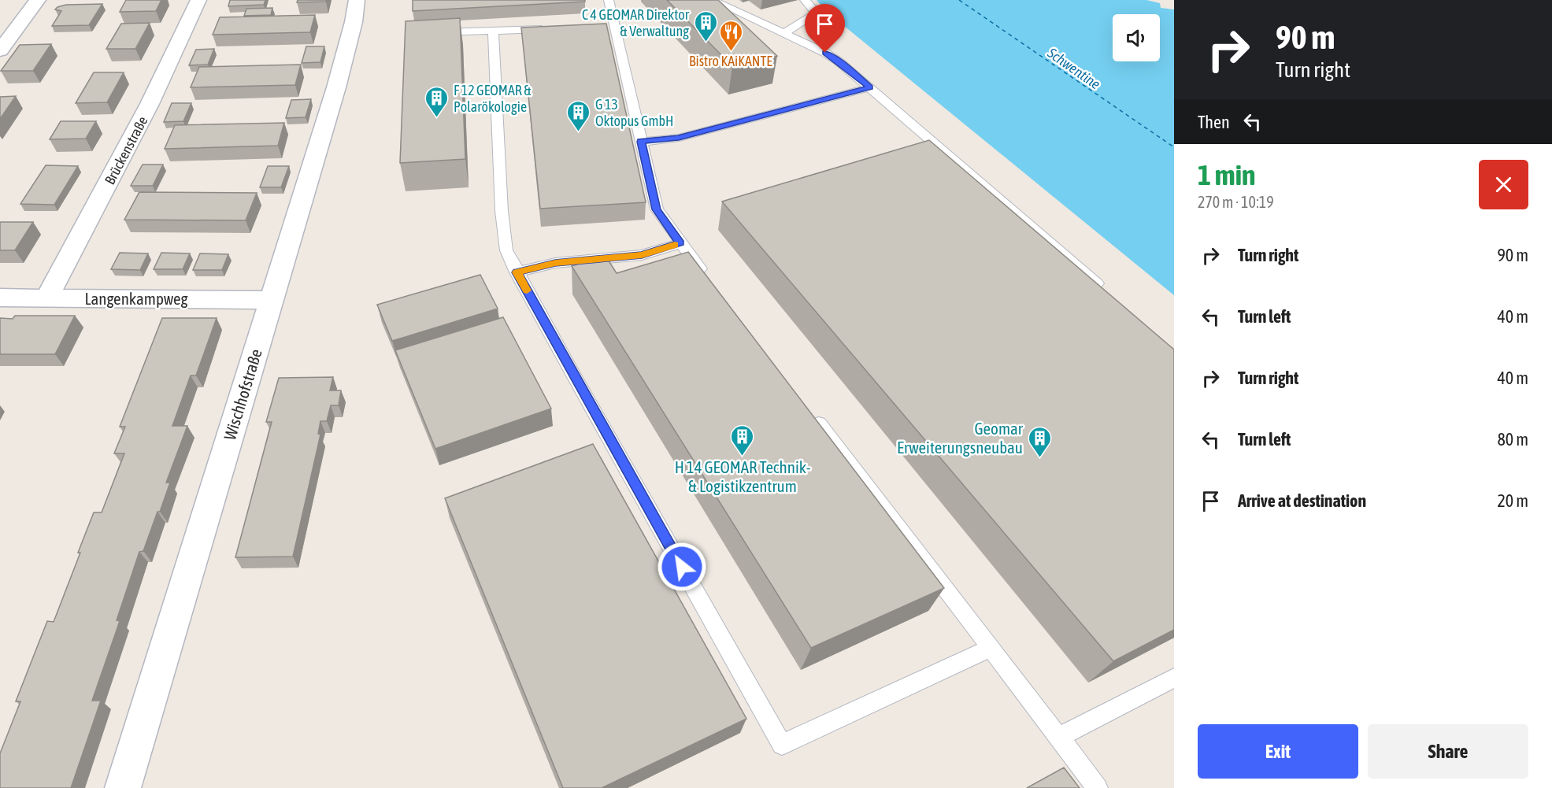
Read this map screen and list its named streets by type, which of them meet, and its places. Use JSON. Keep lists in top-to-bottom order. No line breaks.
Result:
{"streets":{"street":["Brückenstraße","Langenkampweg","Wischhofstraße"]},"crossings":[["Brückenstraße","Langenkampweg"],["Langenkampweg","Wischhofstraße"]],"water":["Schwentine"],"places":{"building":["C 4 GEOMAR Direktor & Verwaltung","F 12 GEOMAR & Polarökologie","G 13 Oktopus GmbH","H 14 GEOMAR Technik- & Logistikzentrum","Geomar Erweiterungsneubau"],"restaurant":["Bistro KAiKANTE"]},"page":{"turn":["90 m","Turn right"],"then":"Then","heading":["1 min","270 m · 10:19"],"list":[{"name":"Turn right","value":"90 m"},{"name":"Turn left","value":"40 m"},{"name":"Turn right","value":"40 m"},{"name":"Turn left","value":"80 m"},{"name":"Arrive at destination","value":"20 m"}],"buttons":["Exit","Share"]}}
